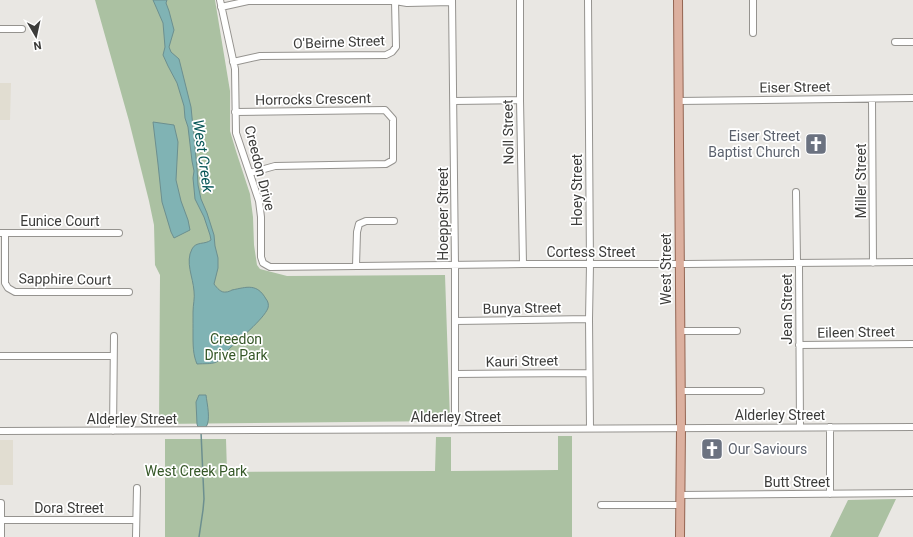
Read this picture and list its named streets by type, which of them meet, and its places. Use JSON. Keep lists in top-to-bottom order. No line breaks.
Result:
{"streets":{"main road":["West Street"],"street":["O'Beirne Street","Eiser Street","Horrocks Crescent","Noll Street","Creedon Drive","Miller Street","Hoey Street","Hoepper Street","Eunice Court","Cortess Street","Sapphire Court","Bunya Street","Jean Street","Eileen Street","Kauri Street","Alderley Street","Butt Street","Dora Street"]},"crossings":[["O'Beirne Street","Creedon Drive"],["Eiser Street","Miller Street"],["Eiser Street","West Street"],["Horrocks Crescent","Creedon Drive"],["Noll Street","Cortess Street"],["Creedon Drive","Cortess Street"],["Miller Street","Cortess Street"],["Hoey Street","Cortess Street"],["Hoey Street","Bunya Street"],["Hoey Street","Kauri Street"],["Hoey Street","Alderley Street"],["Hoepper Street","Cortess Street"],["Hoepper Street","Bunya Street"],["Hoepper Street","Kauri Street"],["Hoepper Street","Alderley Street"],["Eunice Court","Sapphire Court"],["Cortess Street","West Street"],["Cortess Street","Jean Street"],["West Street","Alderley Street"],["West Street","Butt Street"],["Jean Street","Eileen Street"],["Jean Street","Alderley Street"]],"water":["West Creek"],"parks":["Creedon Drive Park","West Creek Park"],"places":{"church":["Eiser Street Baptist Church","Our Saviours"]},"north":"bottom"}
